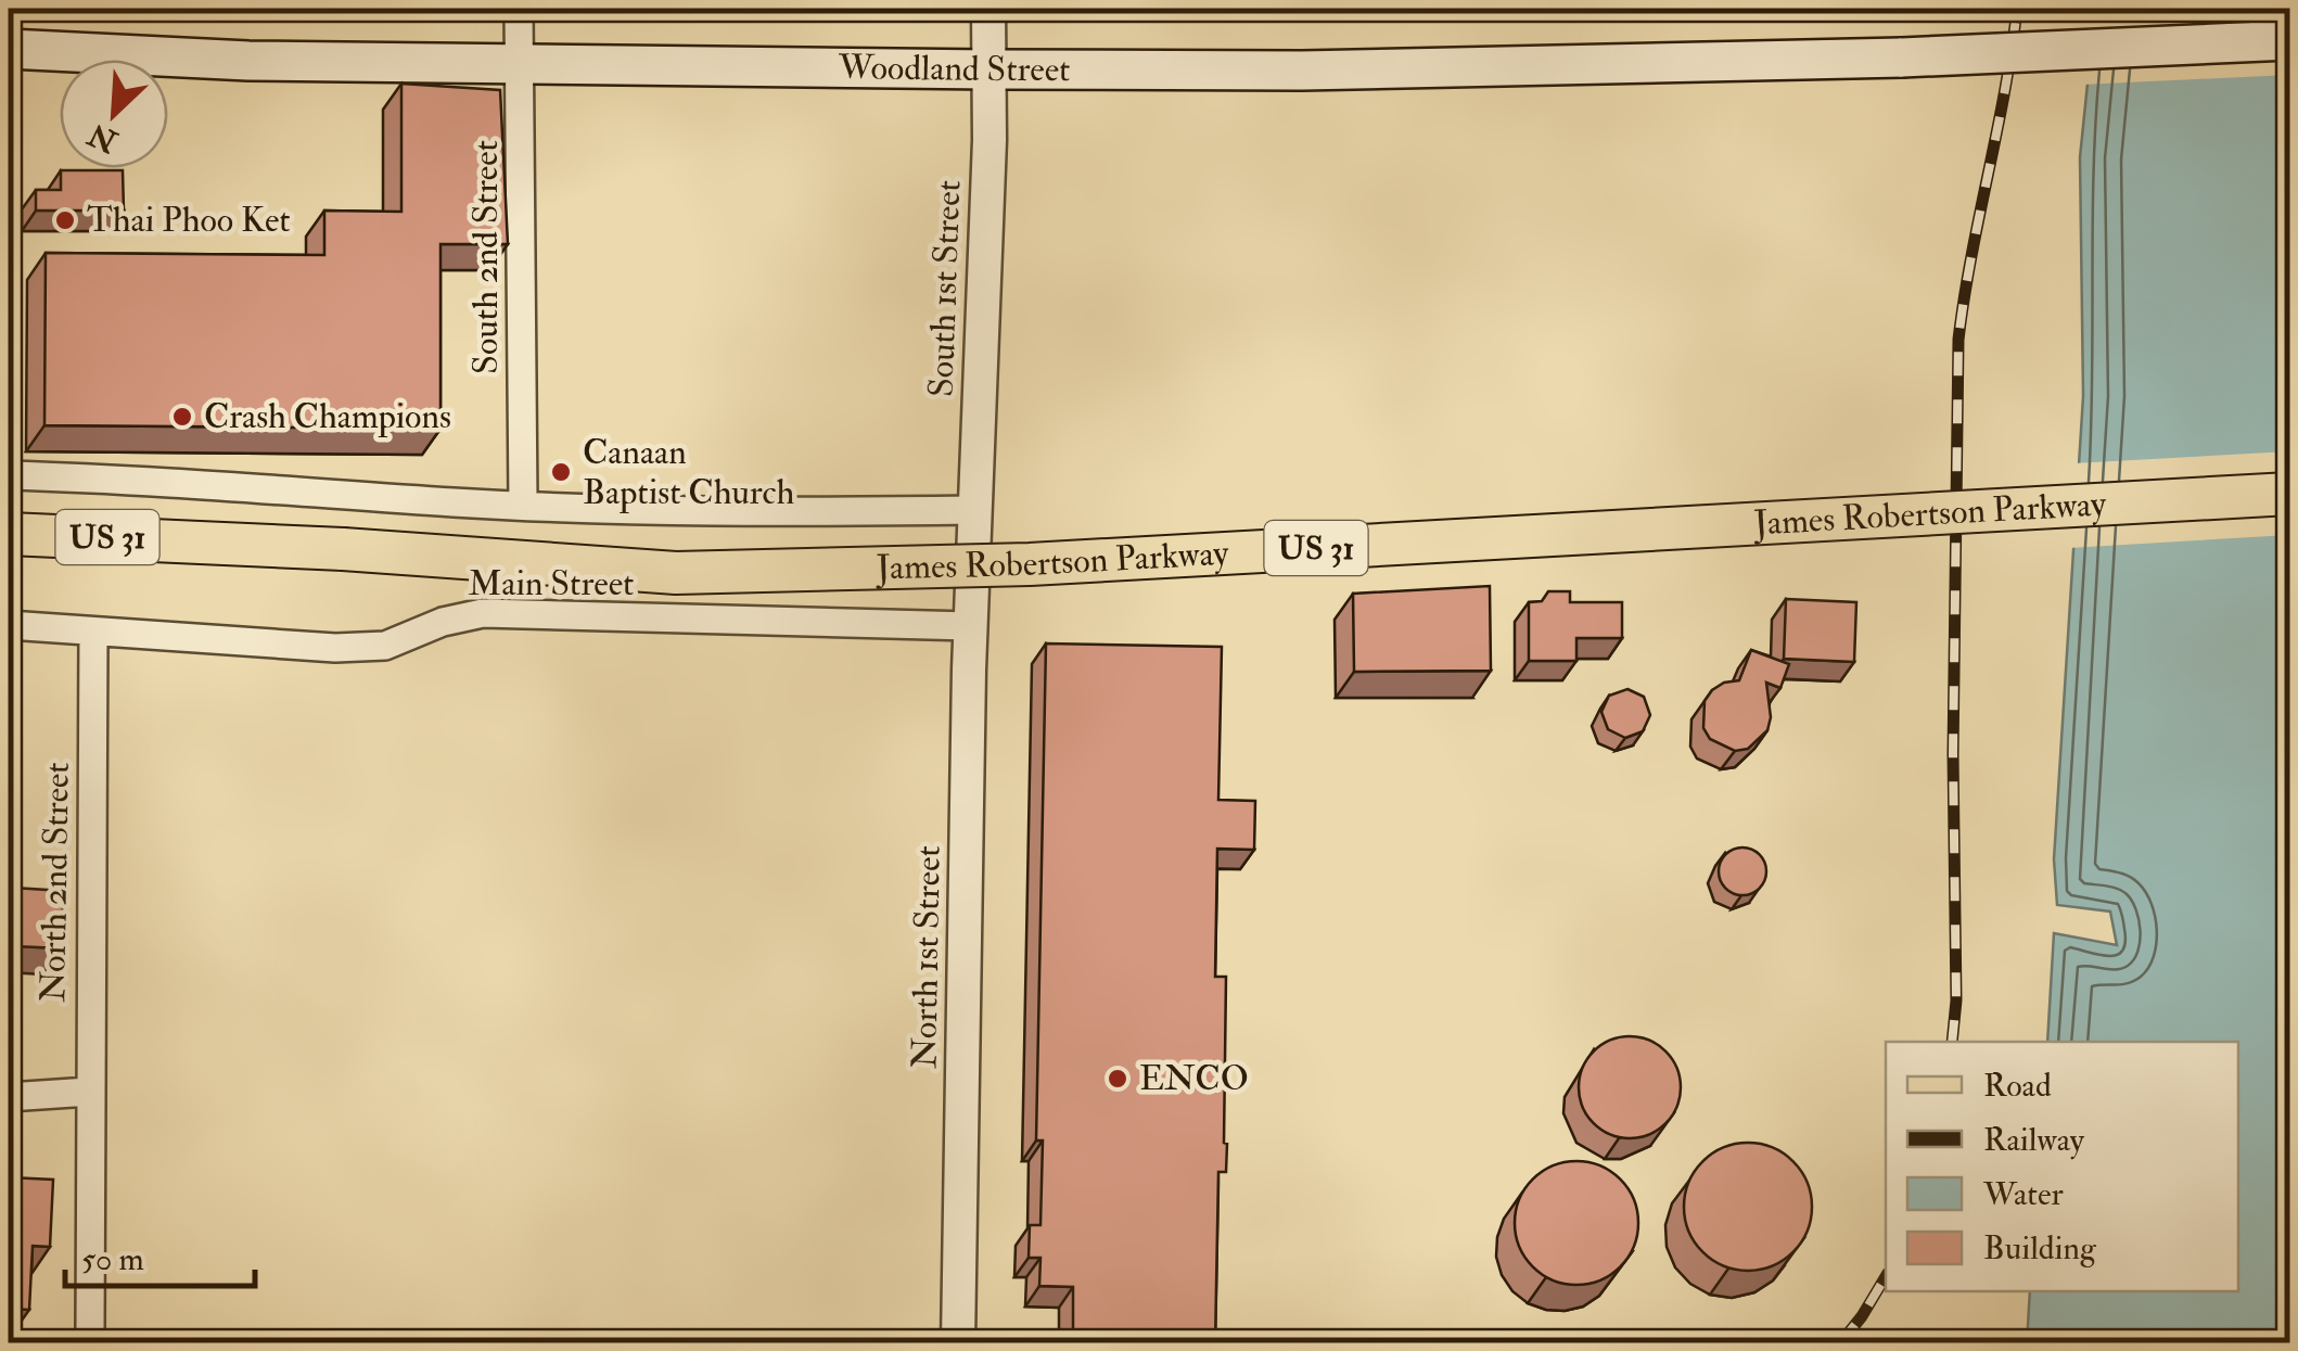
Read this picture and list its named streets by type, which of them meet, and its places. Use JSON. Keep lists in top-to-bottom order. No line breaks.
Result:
{"streets":{"main road":["Woodland Street","James Robertson Parkway","US 31"],"street":["South 2nd Street","South 1st Street","Main Street","North 2nd Street","North 1st Street"]},"crossings":[["Woodland Street","South 2nd Street"],["Woodland Street","South 1st Street"],["South 1st Street","North 1st Street"],["Main Street","North 2nd Street"],["Main Street","North 1st Street"]],"places":["Thai Phoo Ket","Crash Champions","Canaan Baptist Church","ENCO"],"legend":["Road","Railway","Water","Building"],"scale_bar":"50 m","north":"bottom left"}
